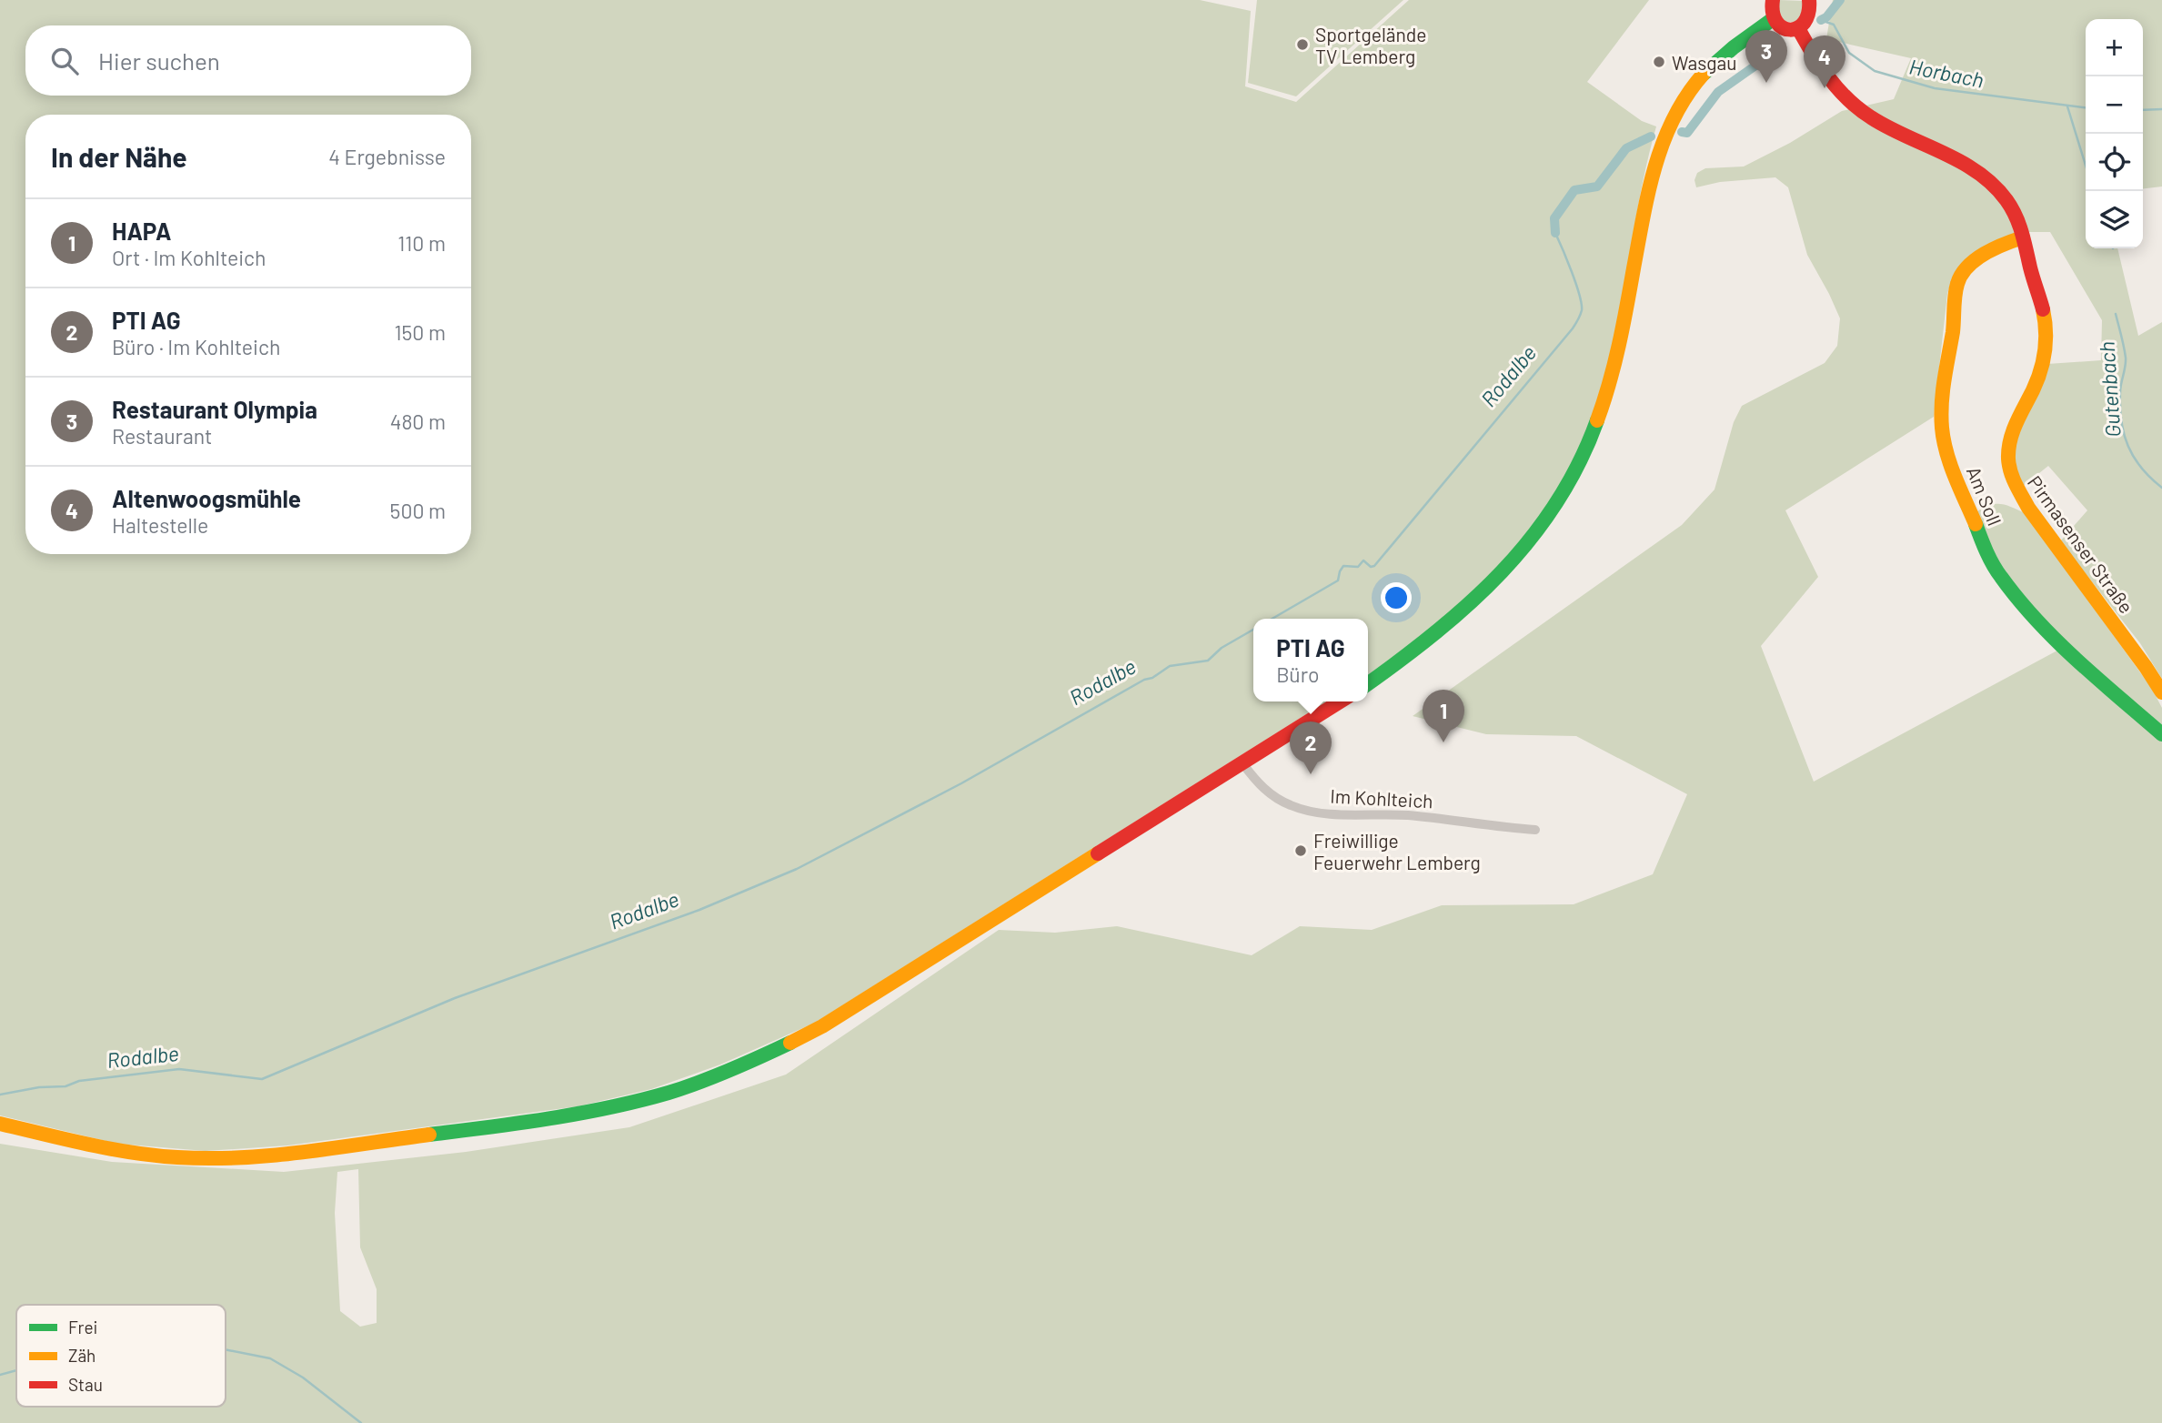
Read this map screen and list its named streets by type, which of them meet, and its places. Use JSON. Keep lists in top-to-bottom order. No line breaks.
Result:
{"streets":{"street":["Am Soll","Pirmasenser Straße","Im Kohlteich"]},"crossings":[["Am Soll","Pirmasenser Straße"]],"water":["Horbach","Rodalbe","Gutenbach"],"places":["Sportgelände TV Lemberg","Wasgau","Freiwillige Feuerwehr Lemberg"],"legend":["Frei","Zäh","Stau"],"page":{"map_buttons":["+","−"],"search":"Hier suchen","pins":["3","4","1","2"],"heading":["In der Nähe","4 Ergebnisse"],"list":[{"mark":"1","name":"HAPA","note":"Ort · Im Kohlteich","value":"110 m"},{"mark":"2","name":"PTI AG","note":"Büro · Im Kohlteich","value":"150 m"},{"mark":"3","name":"Restaurant Olympia","note":"Restaurant","value":"480 m"},{"mark":"4","name":"Altenwoogsmühle","note":"Haltestelle","value":"500 m"}],"popup":["PTI AG","Büro"]}}
